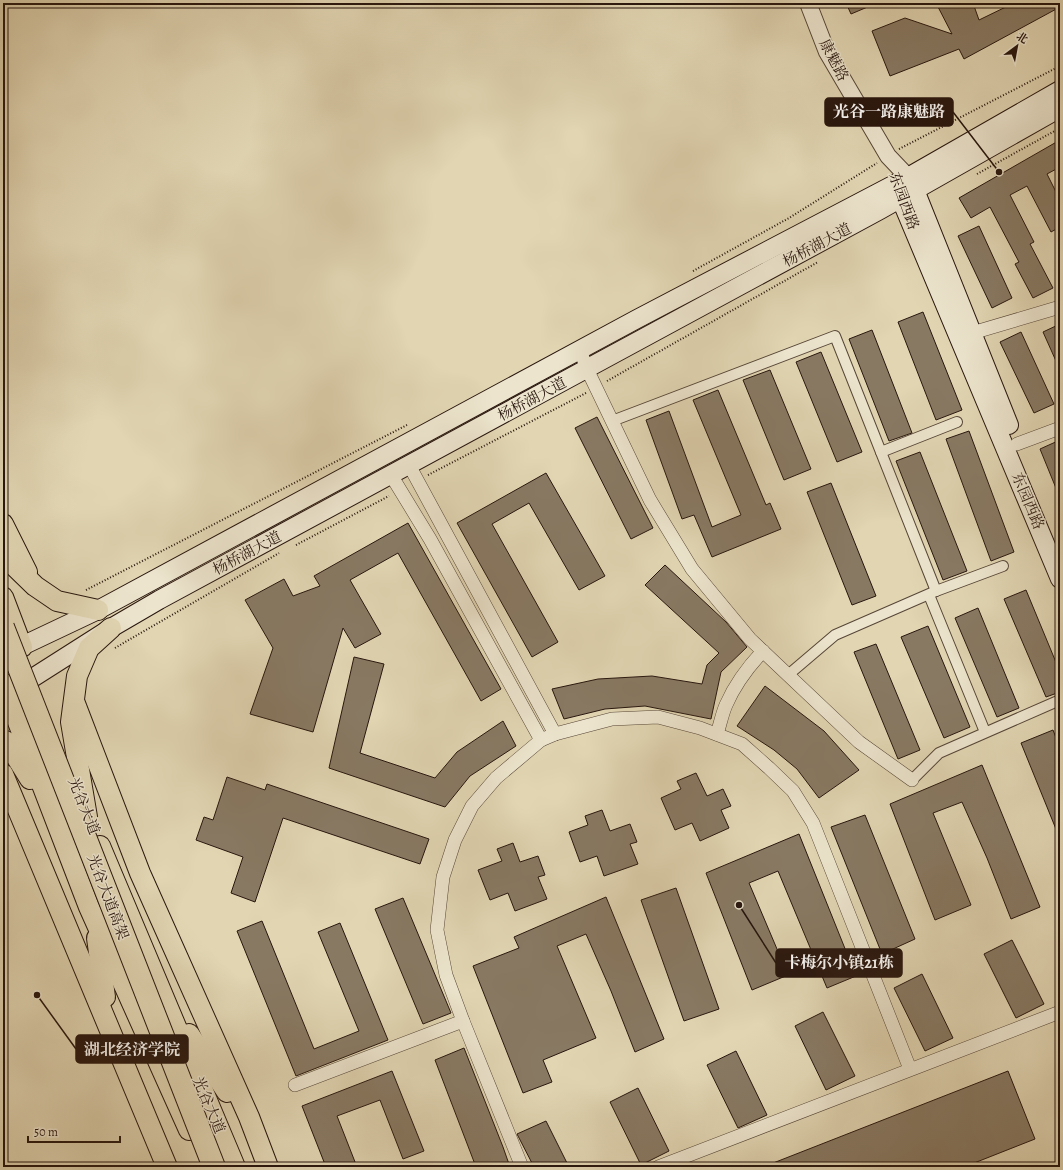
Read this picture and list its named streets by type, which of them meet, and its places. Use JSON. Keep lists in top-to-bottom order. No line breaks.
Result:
{"streets":{"highway":["光谷大道高架"],"main road":["东园西路","杨桥湖大道","光谷大道"],"street":["康魅路"]},"crossings":[["康魅路","东园西路"],["东园西路","杨桥湖大道"],["杨桥湖大道","光谷大道"],["杨桥湖大道","光谷大道高架"],["光谷大道","光谷大道高架"]],"places":["光谷一路康魅路","卡梅尔小镇21栋","湖北经济学院"],"scale_bar":"50 m","north":"top right"}
